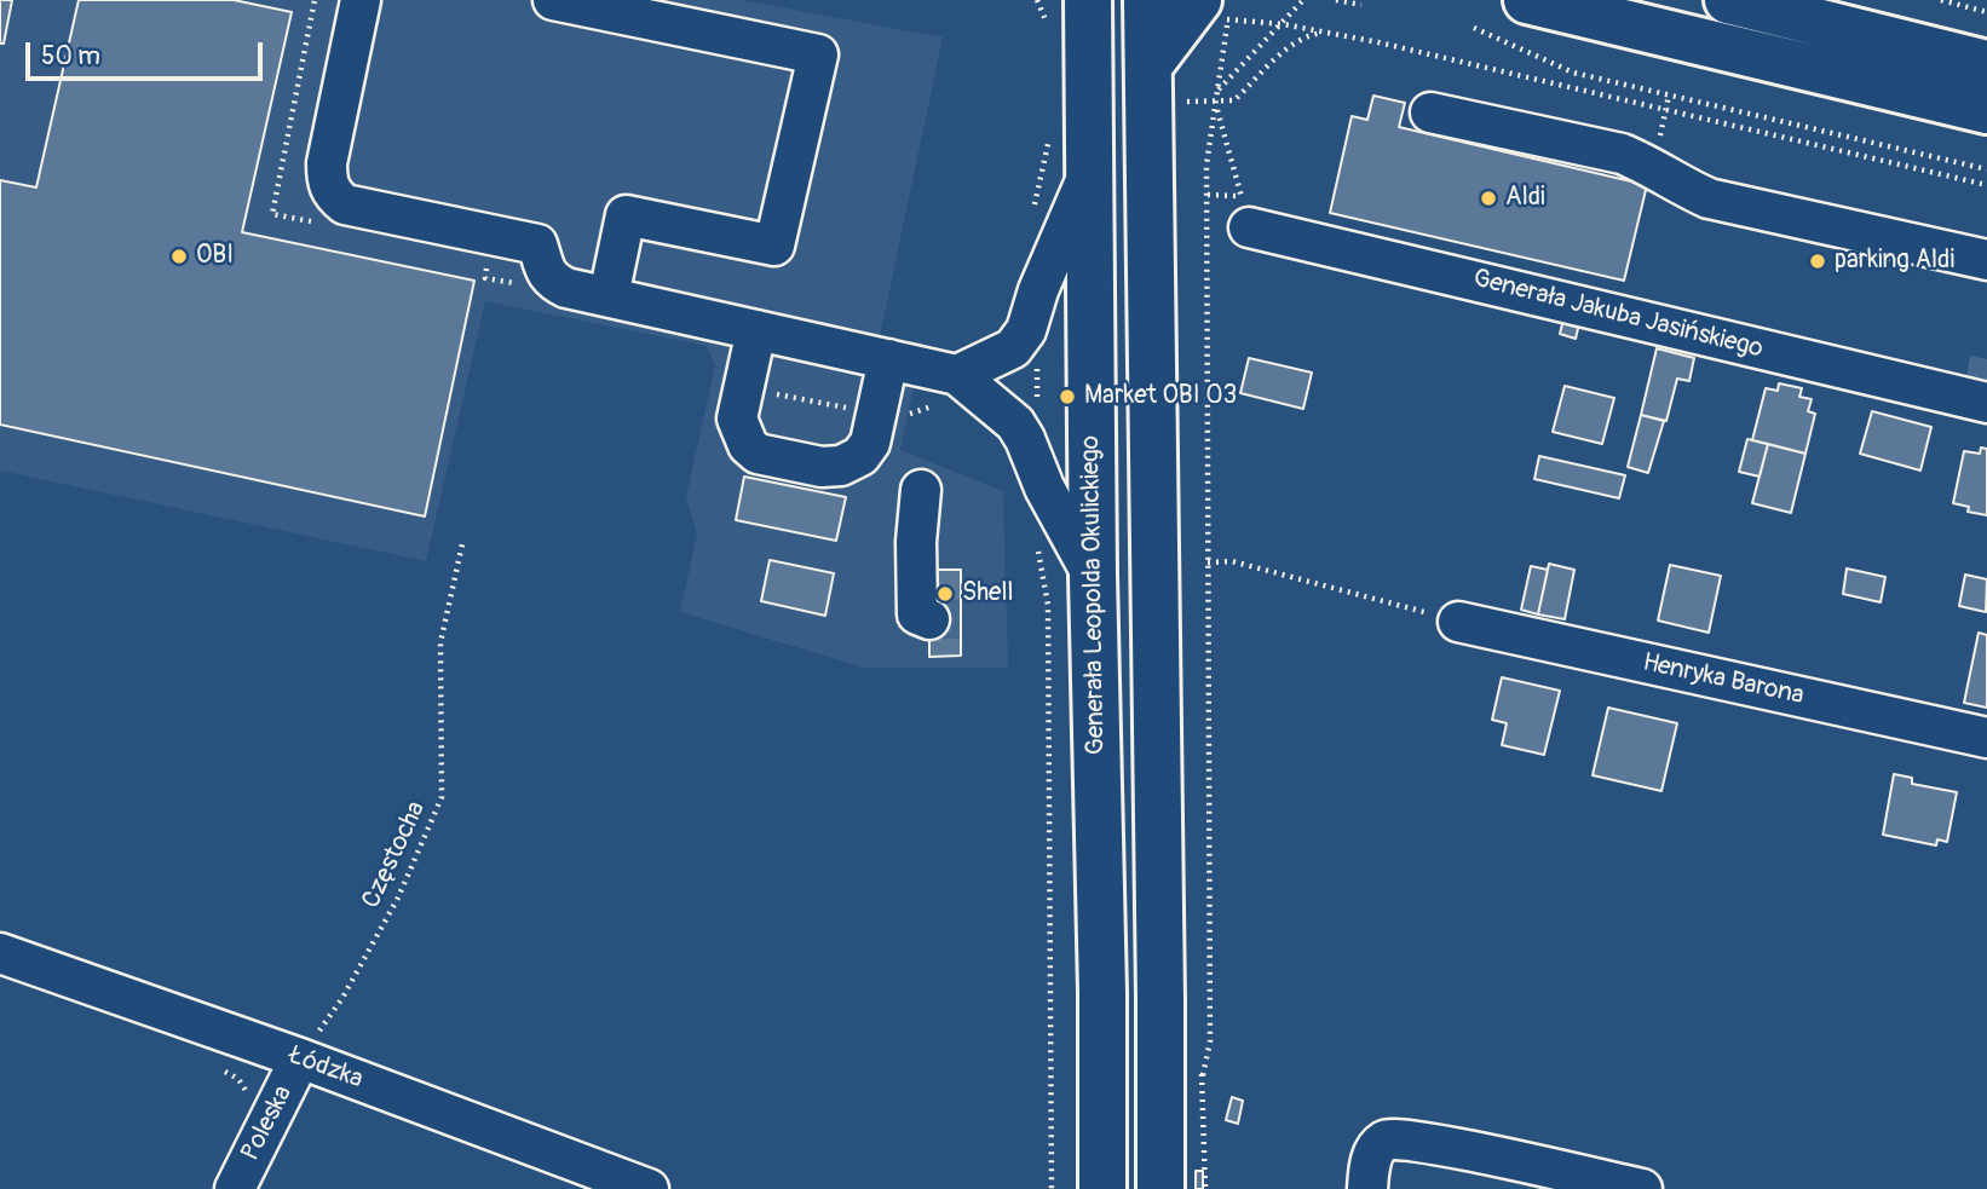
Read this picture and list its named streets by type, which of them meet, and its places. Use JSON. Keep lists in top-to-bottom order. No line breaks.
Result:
{"streets":{"main road":["Generała Leopolda Okulickiego"],"street":["Generała Jakuba Jasińskiego","Henryka Barona","Łódzka","Poleska"],"path":["Częstocha"]},"crossings":[["Częstocha","Łódzka"],["Częstocha","Poleska"],["Łódzka","Poleska"]],"places":["Aldi","OBI","parking Aldi","Market OBI 03","Shell"],"scale_bar":"50 m"}
